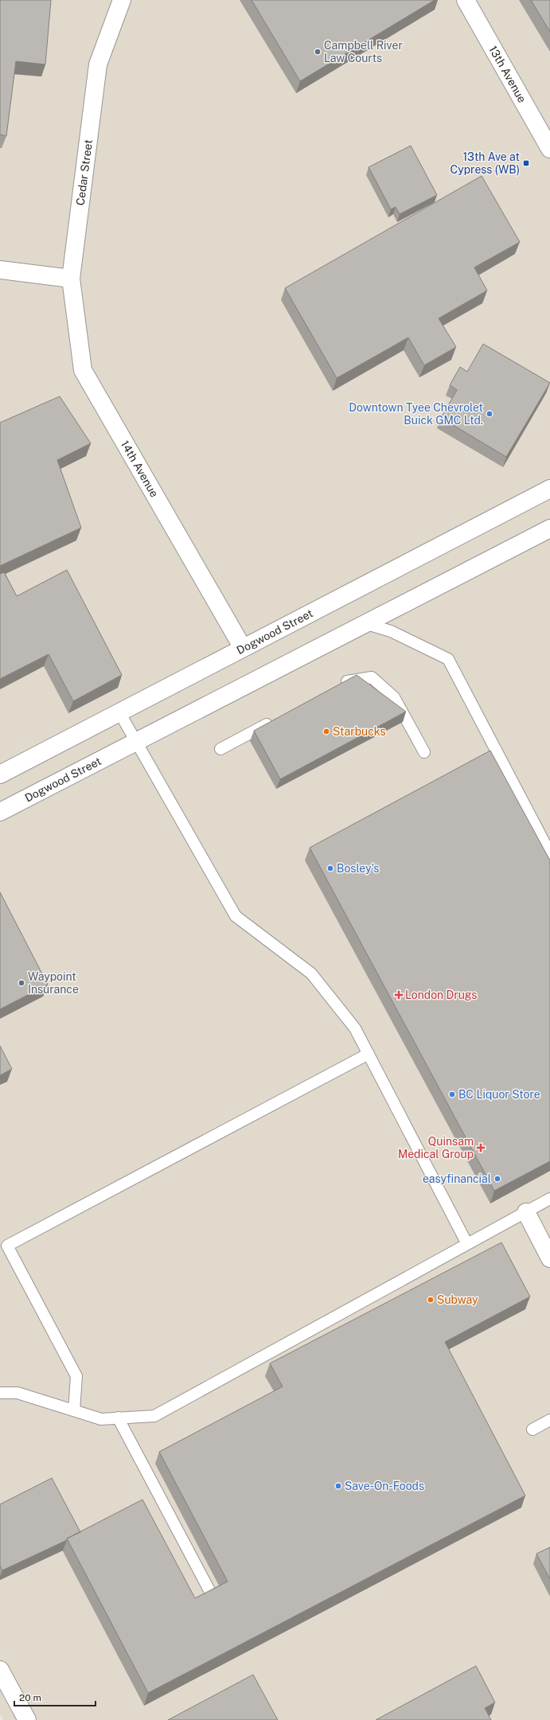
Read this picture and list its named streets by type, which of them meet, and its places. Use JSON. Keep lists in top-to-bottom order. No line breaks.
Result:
{"streets":{"main road":["13th Avenue","Cedar Street","14th Avenue","Dogwood Street"]},"crossings":[["Cedar Street","14th Avenue"],["14th Avenue","Dogwood Street"]],"places":{"other":["Campbell River Law Courts","Downtown Tyee Chevrolet Buick GMC Ltd.","Starbucks","Bosley's","Waypoint Insurance","BC Liquor Store","easyfinancial","Subway","Save-On-Foods"],"transit":["13th Ave at Cypress (WB)"],"health":["London Drugs","Quinsam Medical Group"]},"scale_bar":"20 m"}
